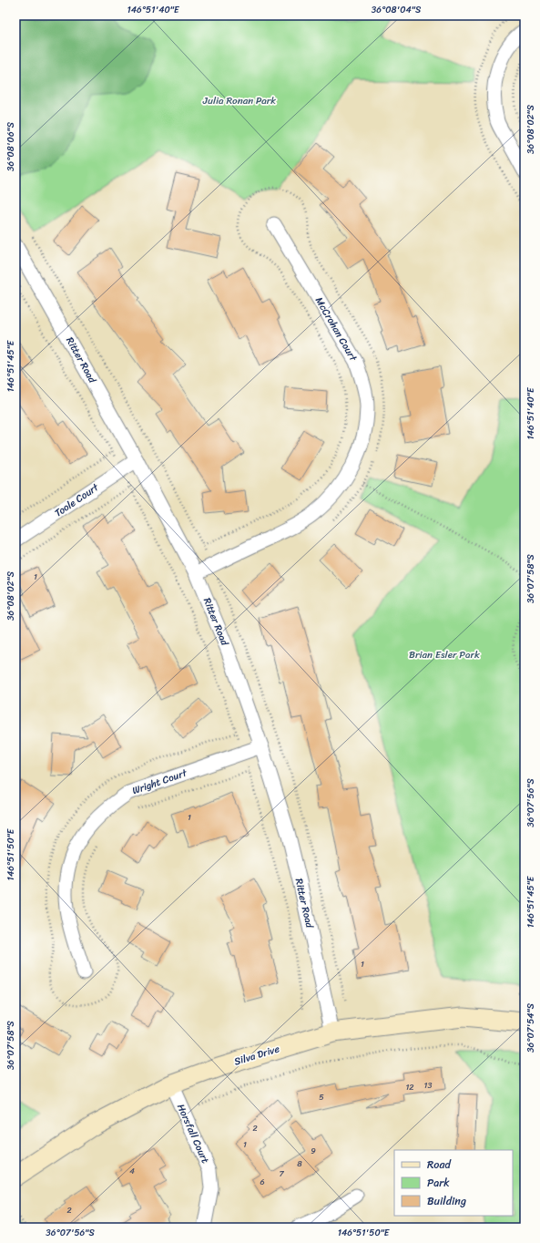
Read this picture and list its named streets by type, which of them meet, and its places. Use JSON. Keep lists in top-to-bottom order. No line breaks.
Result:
{"streets":{"street":["McCrohan Court","Ritter Road","Toole Court","Wright Court","Silva Drive","Horsfall Court"]},"crossings":[["McCrohan Court","Ritter Road"],["Ritter Road","Toole Court"],["Ritter Road","Wright Court"],["Ritter Road","Silva Drive"],["Silva Drive","Horsfall Court"]],"parks":["Julia Ronan Park","Brian Esler Park"],"house_numbers":["1","1","1","13","12","5","2","1","9","8","4","7","6","2"],"legend":["Road","Park","Building"],"coordinates":["146°51'40\"E","36°08'04\"S","36°08'02\"S","36°08'06\"S","146°51'45\"E","36°07'58\"S","36°07'56\"S","146°51'50\"E","36°07'54\"S"]}
